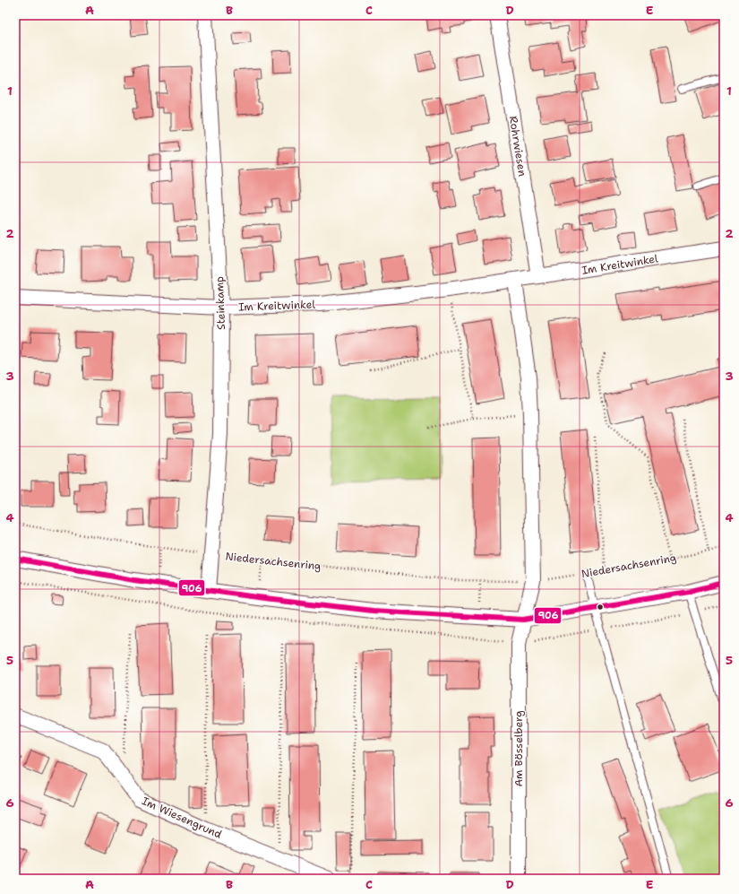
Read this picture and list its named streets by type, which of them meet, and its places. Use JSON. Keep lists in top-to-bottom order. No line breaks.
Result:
{"streets":{"street":["Rohrwiesen","Im Kreitwinkel","Steinkamp","Am Bösselberg","Im Wiesengrund"],"path":["Niedersachsenring"]},"crossings":[["Rohrwiesen","Im Kreitwinkel"],["Im Kreitwinkel","Steinkamp"],["Steinkamp","Niedersachsenring"]],"lines":["transit line 906"],"grid":{"columns":["A","B","C","D","E"],"rows":["1","2","3","4","5","6"]}}
